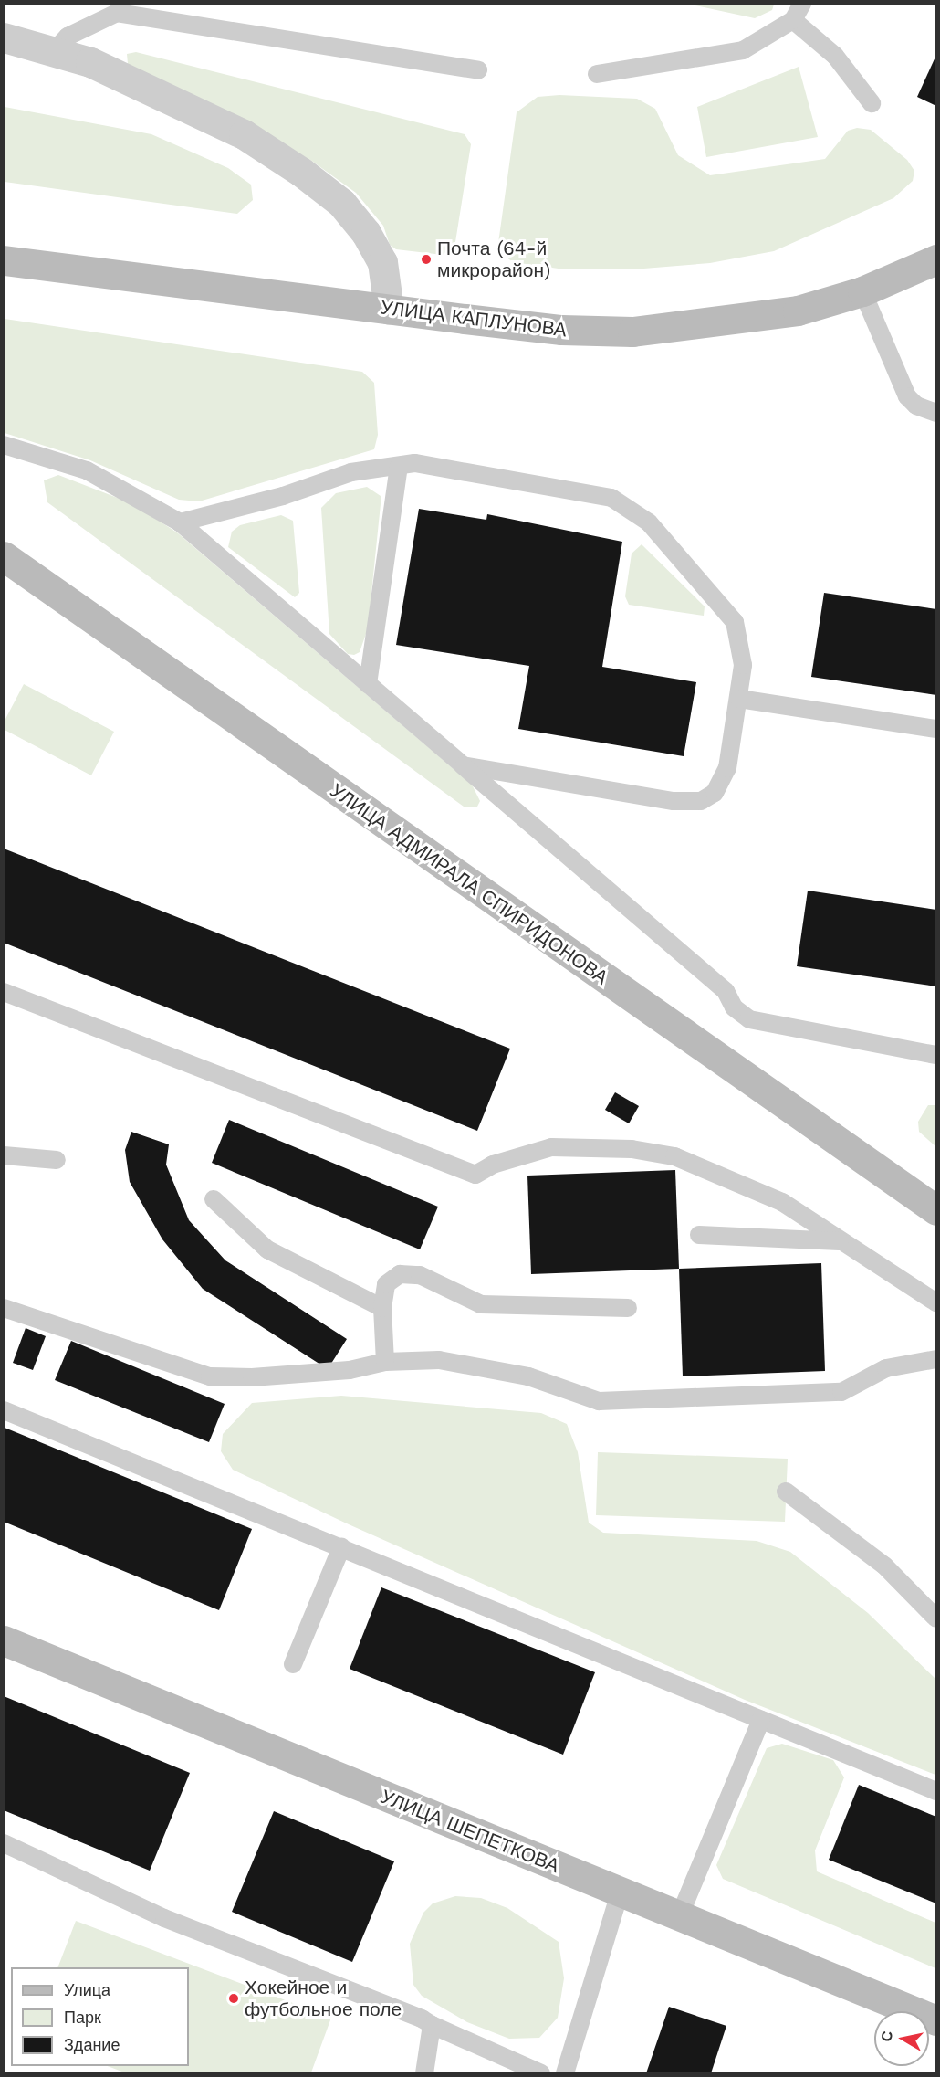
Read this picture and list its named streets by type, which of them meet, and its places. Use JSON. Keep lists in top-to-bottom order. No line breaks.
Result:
{"streets":{"main road":["УЛИЦА КАПЛУНОВА","УЛИЦА АДМИРАЛА СПИРИДОНОВА","УЛИЦА ШЕПЕТКОВА"]},"places":["Почта (64-й микрорайон)","Хокейное и футбольное поле"],"legend":["Улица","Парк","Здание"],"north":"left"}
